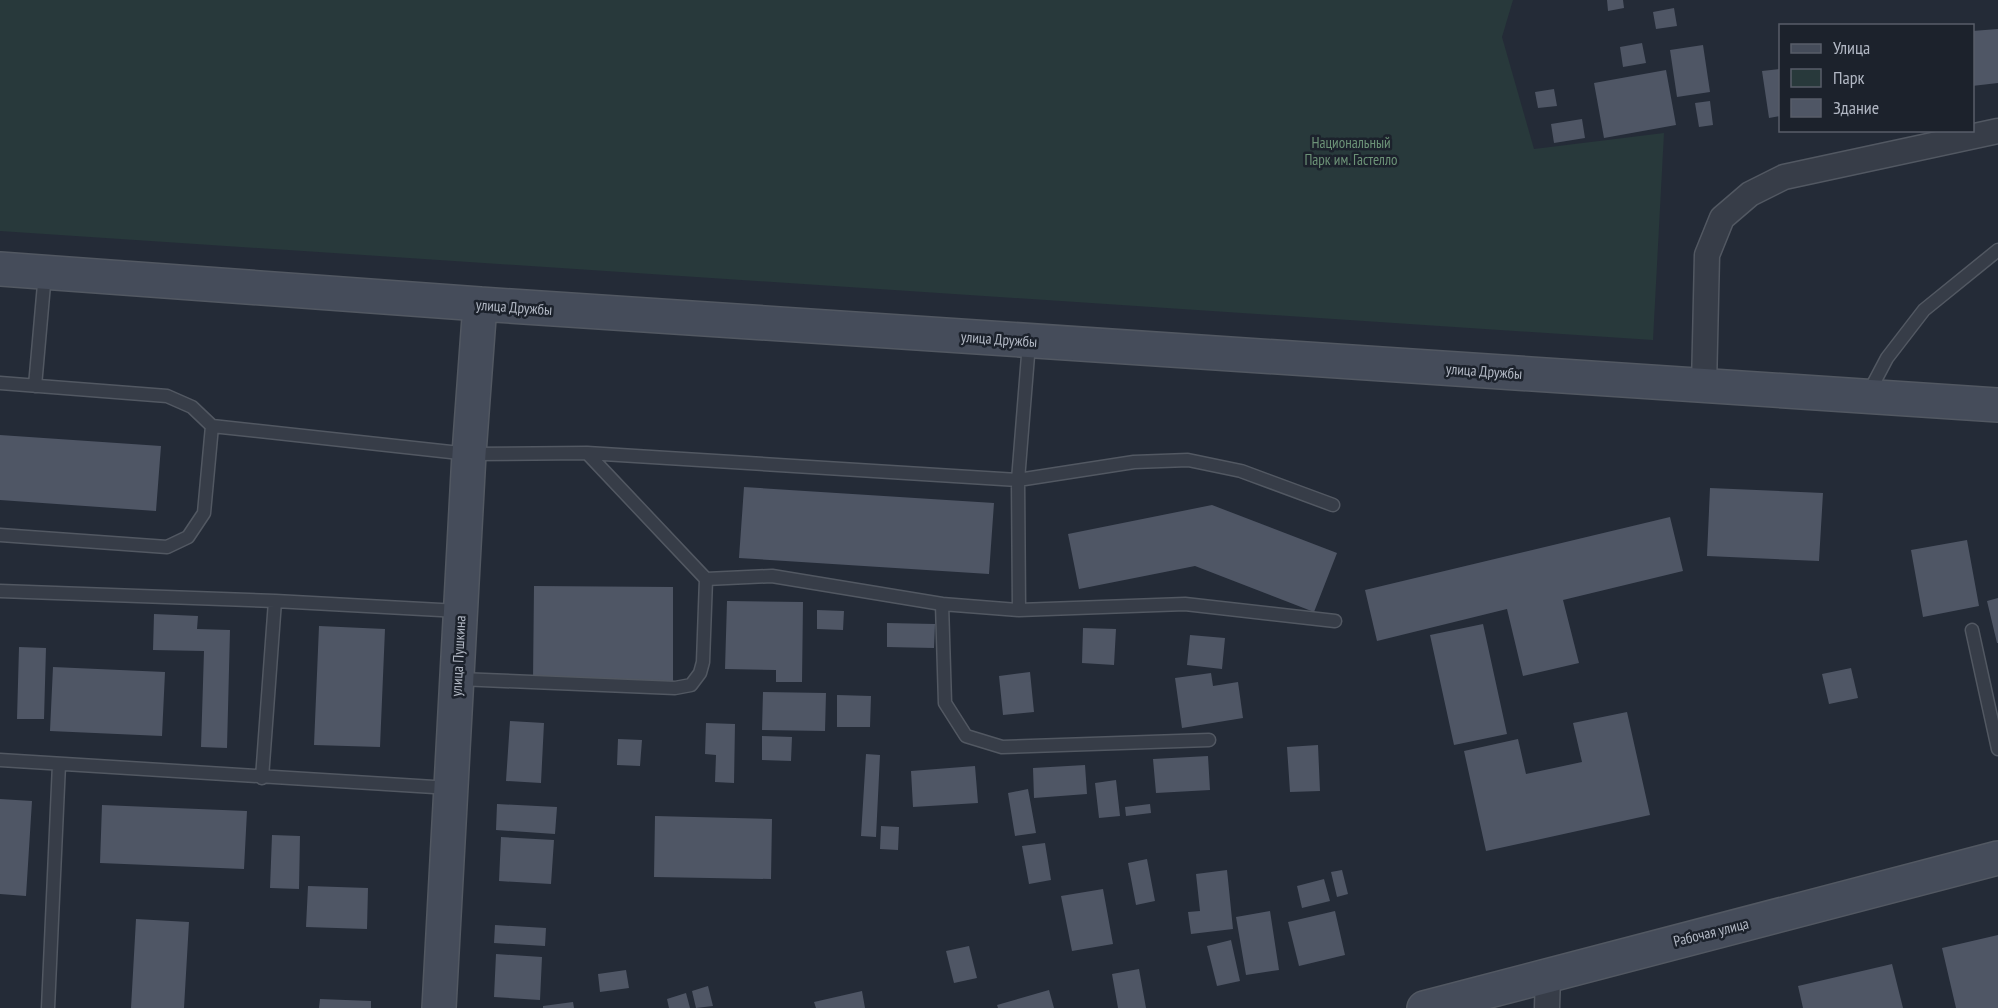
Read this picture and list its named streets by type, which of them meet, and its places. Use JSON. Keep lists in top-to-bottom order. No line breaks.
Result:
{"streets":{"main road":["улица Дружбы","улица Пушкина","Рабочая улица"]},"crossings":[["улица Дружбы","улица Пушкина"]],"parks":["Национальный Парк им. Гастелло"],"legend":["Улица","Парк","Здание"]}
